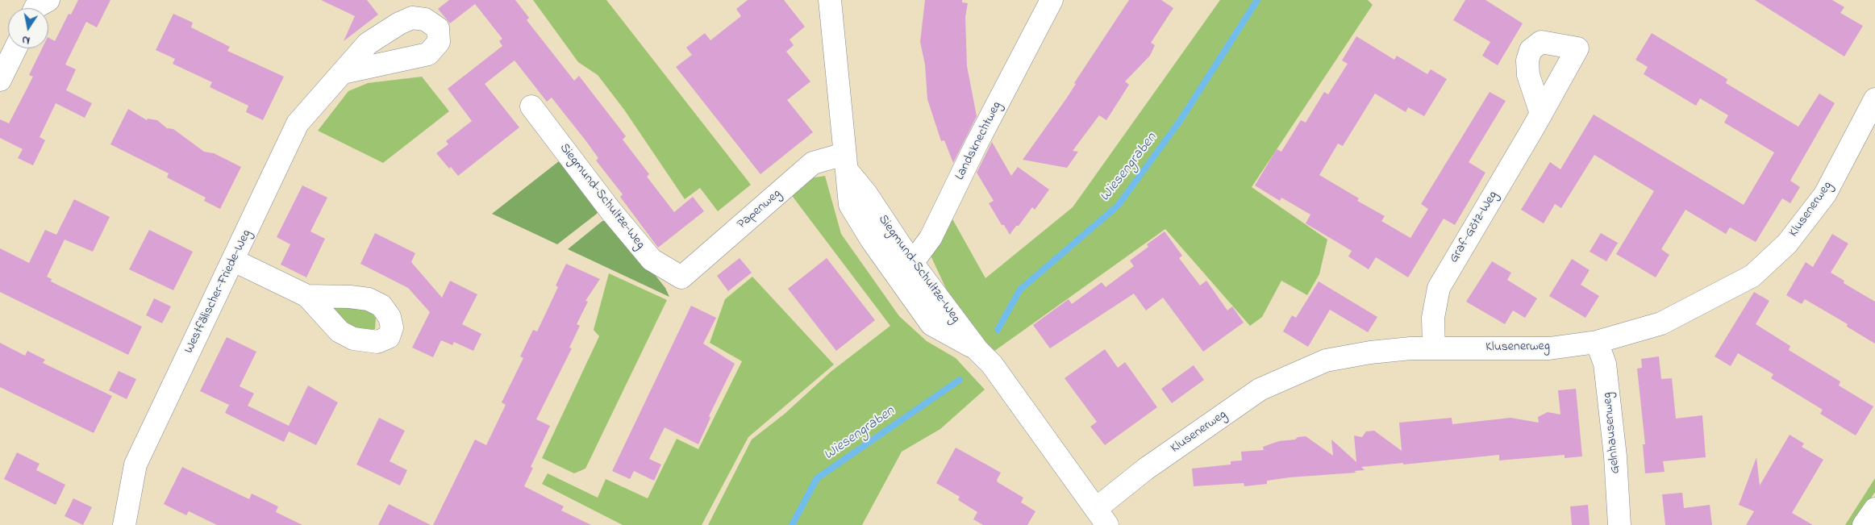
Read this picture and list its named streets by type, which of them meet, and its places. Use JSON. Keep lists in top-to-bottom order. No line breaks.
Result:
{"streets":{"street":["Landsknechtweg","Siegmund-Schultze-Weg","Papenweg","Klusenerweg","Graf-Götz-Weg","Westfälischer-Friede-Weg","Gelnhausenweg"]},"crossings":[["Landsknechtweg","Siegmund-Schultze-Weg"],["Siegmund-Schultze-Weg","Papenweg"],["Siegmund-Schultze-Weg","Klusenerweg"],["Klusenerweg","Graf-Götz-Weg"],["Klusenerweg","Gelnhausenweg"]],"water":["Wiesengraben"],"north":"bottom"}
